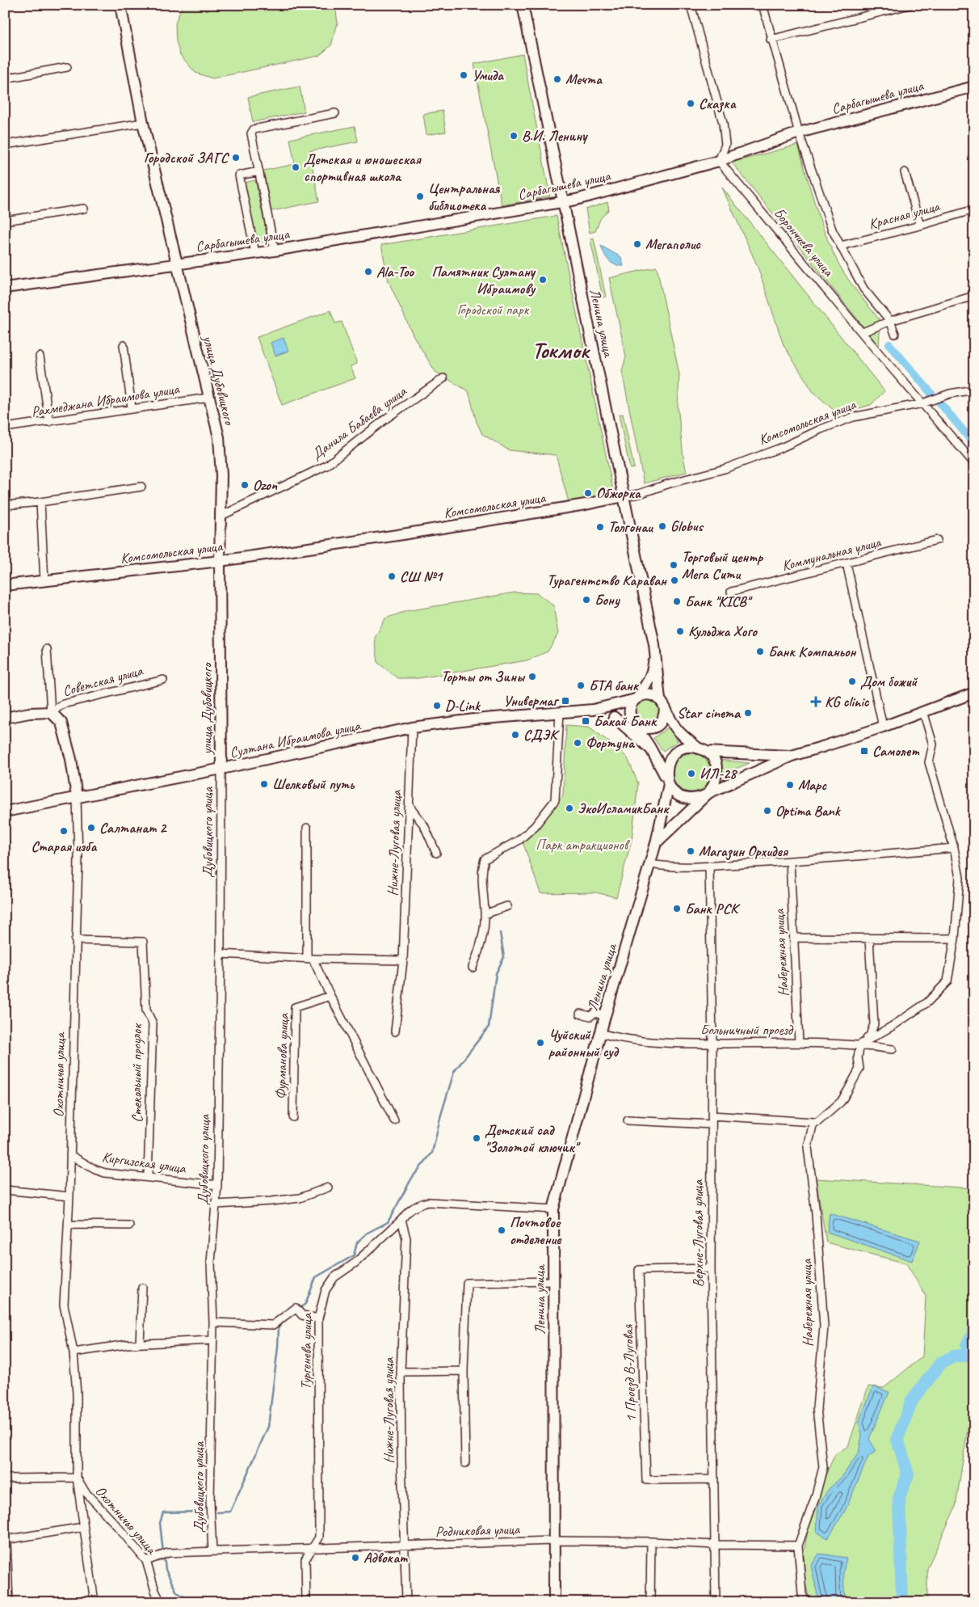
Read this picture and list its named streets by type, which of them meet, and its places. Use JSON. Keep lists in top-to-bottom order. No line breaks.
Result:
{"streets":{"main road":["Сарбагышева улица","Ленина улица","улица Дубовицкого","Комсомольская улица","Советская улица","Султана Ибраимова улица"],"street":["Красная улица","Борончиева улица","Рахмеджана Ибраимова улица","Данила Бабаева улица","Коммунальная улица","Дубовицкого улица","Нижне-Луговая улица","Набережная улица","Больничный проезд","Фурманова улица","Стекольный проулок","Охотничья улица","Киргизская улица","Верхне-Луговая улица","Тургенева улица","1 Проезд В-Луговая","Родниковая улица"]},"crossings":[["Сарбагышева улица","Борончиева улица"],["Сарбагышева улица","Ленина улица"],["Сарбагышева улица","улица Дубовицкого"],["Красная улица","Борончиева улица"],["Борончиева улица","Комсомольская улица"],["Ленина улица","Комсомольская улица"],["Ленина улица","Больничный проезд"],["Ленина улица","Тургенева улица"],["Ленина улица","Родниковая улица"],["улица Дубовицкого","Рахмеджана Ибраимова улица"],["улица Дубовицкого","Комсомольская улица"],["улица Дубовицкого","Данила Бабаева улица"],["улица Дубовицкого","Султана Ибраимова улица"],["улица Дубовицкого","Дубовицкого улица"],["Советская улица","Султана Ибраимова улица"],["Советская улица","Охотничья улица"],["Султана Ибраимова улица","Дубовицкого улица"],["Султана Ибраимова улица","Нижне-Луговая улица"],["Султана Ибраимова улица","Охотничья улица"],["Дубовицкого улица","Киргизская улица"],["Дубовицкого улица","Родниковая улица"],["Нижне-Луговая улица","Тургенева улица"],["Нижне-Луговая улица","Родниковая улица"],["Набережная улица","Больничный проезд"],["Набережная улица","Родниковая улица"],["Больничный проезд","Верхне-Луговая улица"],["Стекольный проулок","Охотничья улица"],["Стекольный проулок","Киргизская улица"],["Охотничья улица","Киргизская улица"],["Охотничья улица","Родниковая улица"],["Верхне-Луговая улица","1 Проезд В-Луговая"],["Верхне-Луговая улица","Родниковая улица"],["Тургенева улица","Родниковая улица"]],"districts":["Токмок"],"parks":["Городской парк","Парк атракционов"],"places":{"other":["Умида","Мечта","Сказка","В.И. Ленину","Городской ЗАГС","Детская и юношеская спортивная школа","Центральная библиотека","Мегаполис","Ala-Too","Памятник Султану Ибраимову","Ozon","Обжорка","Globus","Толгонаи","Торговый центр Мега Сити","СШ №1","Турагентство Караван","Бону","Банк \"KICB\"","Кульджа Хого","Банк Компаньон","Торты от Зины","Дом божий","БТА банк","D-Link","Star cinema","СДЭК","Фортуна","ИЛ-28","Шелковый путь","Марс","ЭкоИсламикБанк","Optima Bank","Салтанат 2","Старая изба","Магазин Орхидея","Банк РСК","Чуйский районный суд","Детский сад \"Золотой ключик\"","Почтовое отделение","Адвокат"],"transit":["Универмаг","Бакай Банк","Самолет"],"health":["KG clinic"]}}
